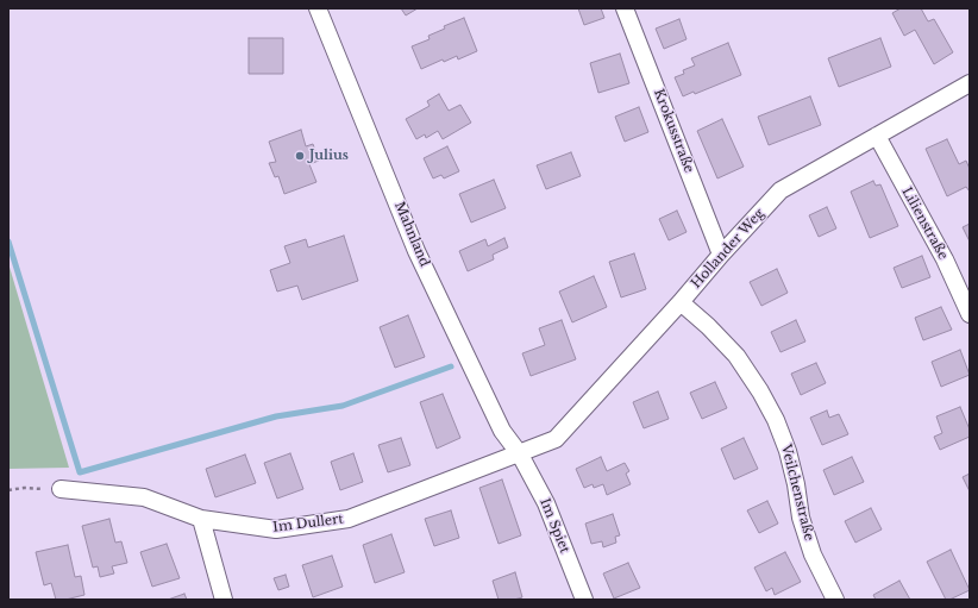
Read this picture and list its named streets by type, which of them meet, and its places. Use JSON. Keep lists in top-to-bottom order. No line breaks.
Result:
{"streets":{"street":["Krokusstraße","Lilienstraße","Mahnland","Hollander Weg","Veilchenstraße","Im Dullert","Im Spiet"]},"crossings":[["Krokusstraße","Hollander Weg"],["Lilienstraße","Hollander Weg"],["Mahnland","Hollander Weg"],["Mahnland","Im Dullert"],["Mahnland","Im Spiet"],["Hollander Weg","Veilchenstraße"],["Hollander Weg","Im Dullert"],["Hollander Weg","Im Spiet"],["Im Dullert","Im Spiet"]],"places":["Julius"]}
